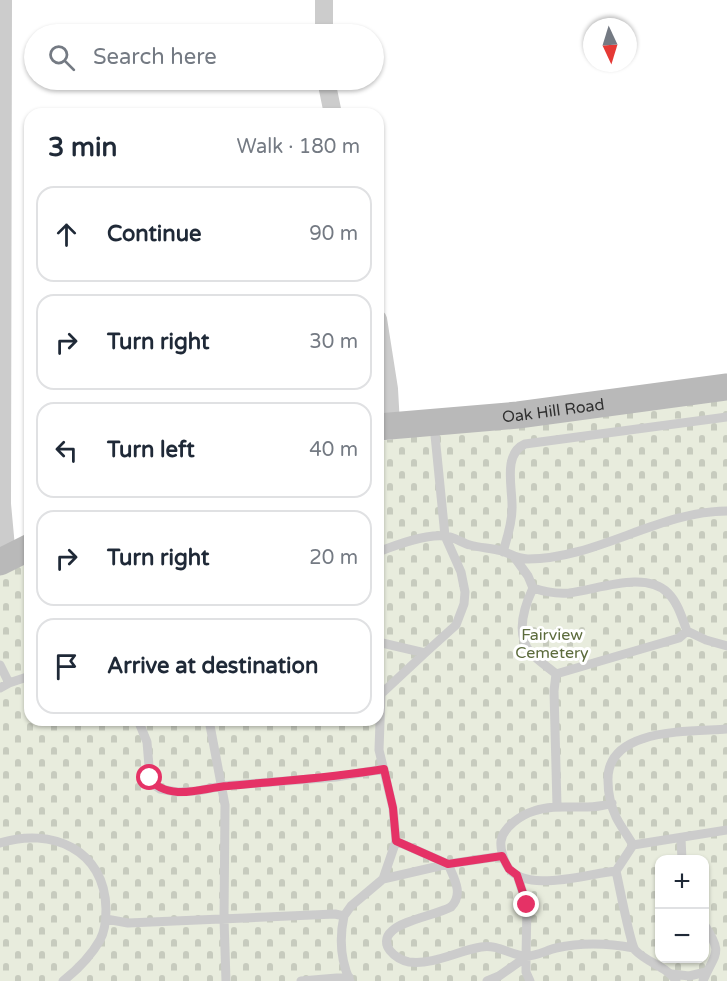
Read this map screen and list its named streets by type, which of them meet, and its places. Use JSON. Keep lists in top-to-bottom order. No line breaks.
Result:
{"streets":{"street":["Oak Hill Road"]},"parks":["Fairview Cemetery"],"north":"bottom","page":{"search":"Search here","heading":["3 min","Walk · 180 m"],"list":[["Continue","90 m"],["Turn right","30 m"],["Turn left","40 m"],["Turn right","20 m"],"Arrive at destination"],"map_buttons":["+","−"]}}
